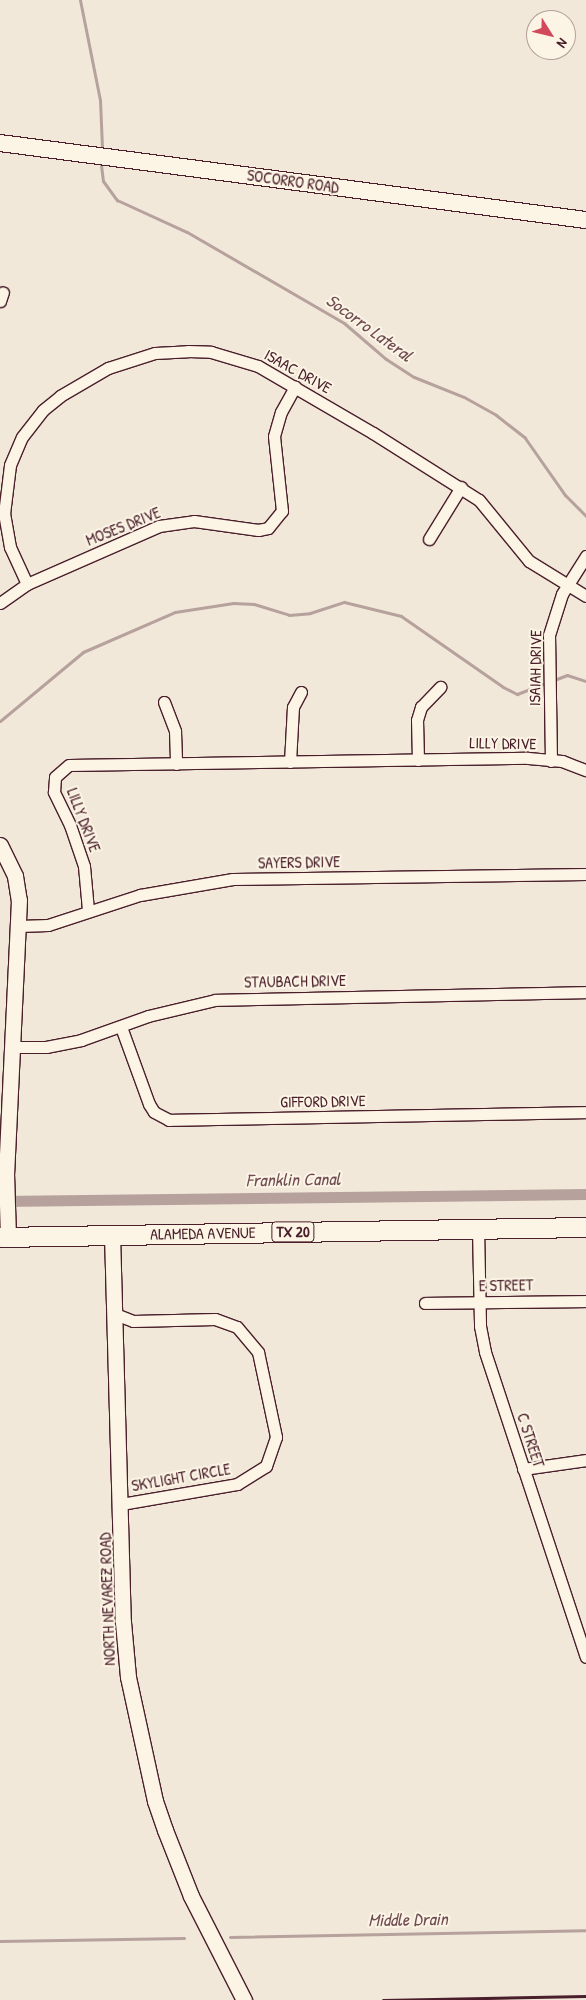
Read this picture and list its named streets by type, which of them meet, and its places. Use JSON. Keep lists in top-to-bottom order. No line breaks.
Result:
{"streets":{"main road":["SOCORRO ROAD","TX 20","ALAMEDA AVENUE"],"street":["ISAAC DRIVE","MOSES DRIVE","ISAIAH DRIVE","LILLY DRIVE","SAYERS DRIVE","STAUBACH DRIVE","GIFFORD DRIVE","E STREET","C STREET","SKYLIGHT CIRCLE","NORTH NEVAREZ ROAD"]},"crossings":[["ISAAC DRIVE","MOSES DRIVE"],["ISAAC DRIVE","ISAIAH DRIVE"],["ISAIAH DRIVE","LILLY DRIVE"],["LILLY DRIVE","SAYERS DRIVE"],["STAUBACH DRIVE","GIFFORD DRIVE"],["ALAMEDA AVENUE","C STREET"],["ALAMEDA AVENUE","NORTH NEVAREZ ROAD"],["E STREET","C STREET"],["SKYLIGHT CIRCLE","NORTH NEVAREZ ROAD"]],"water":["Socorro Lateral","Franklin Canal","Middle Drain"],"north":"bottom right"}
